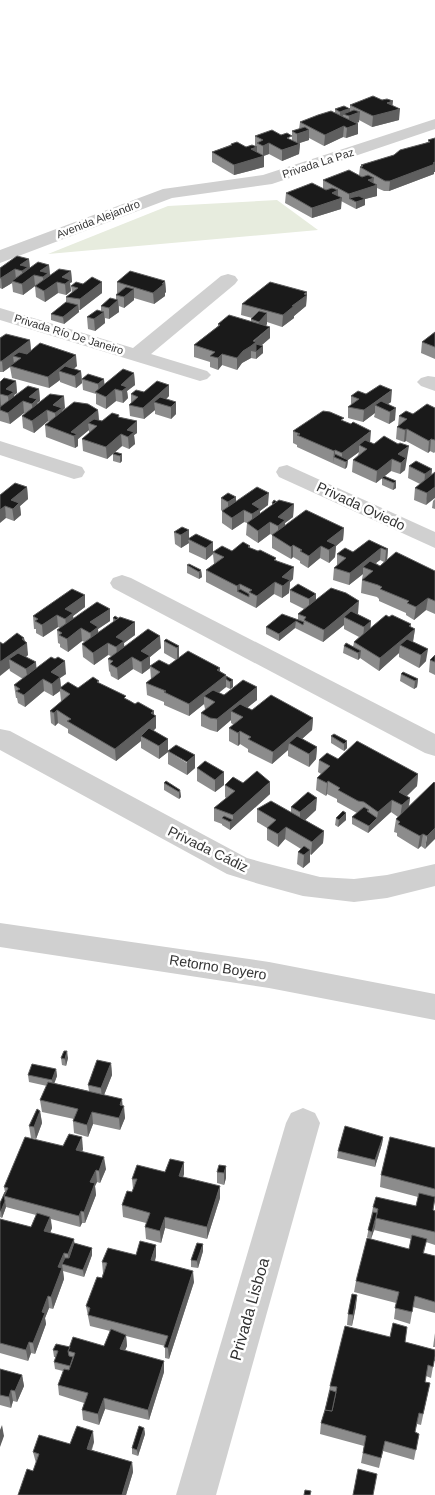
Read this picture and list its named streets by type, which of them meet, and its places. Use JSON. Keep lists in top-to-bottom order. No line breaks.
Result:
{"streets":{"street":["Privada La Paz","Avenida Alejandro","Privada Río De Janeiro","Privada Oviedo","Privada Cádiz","Retorno Boyero","Privada Lisboa"]},"crossings":[["Privada La Paz","Avenida Alejandro"]]}
